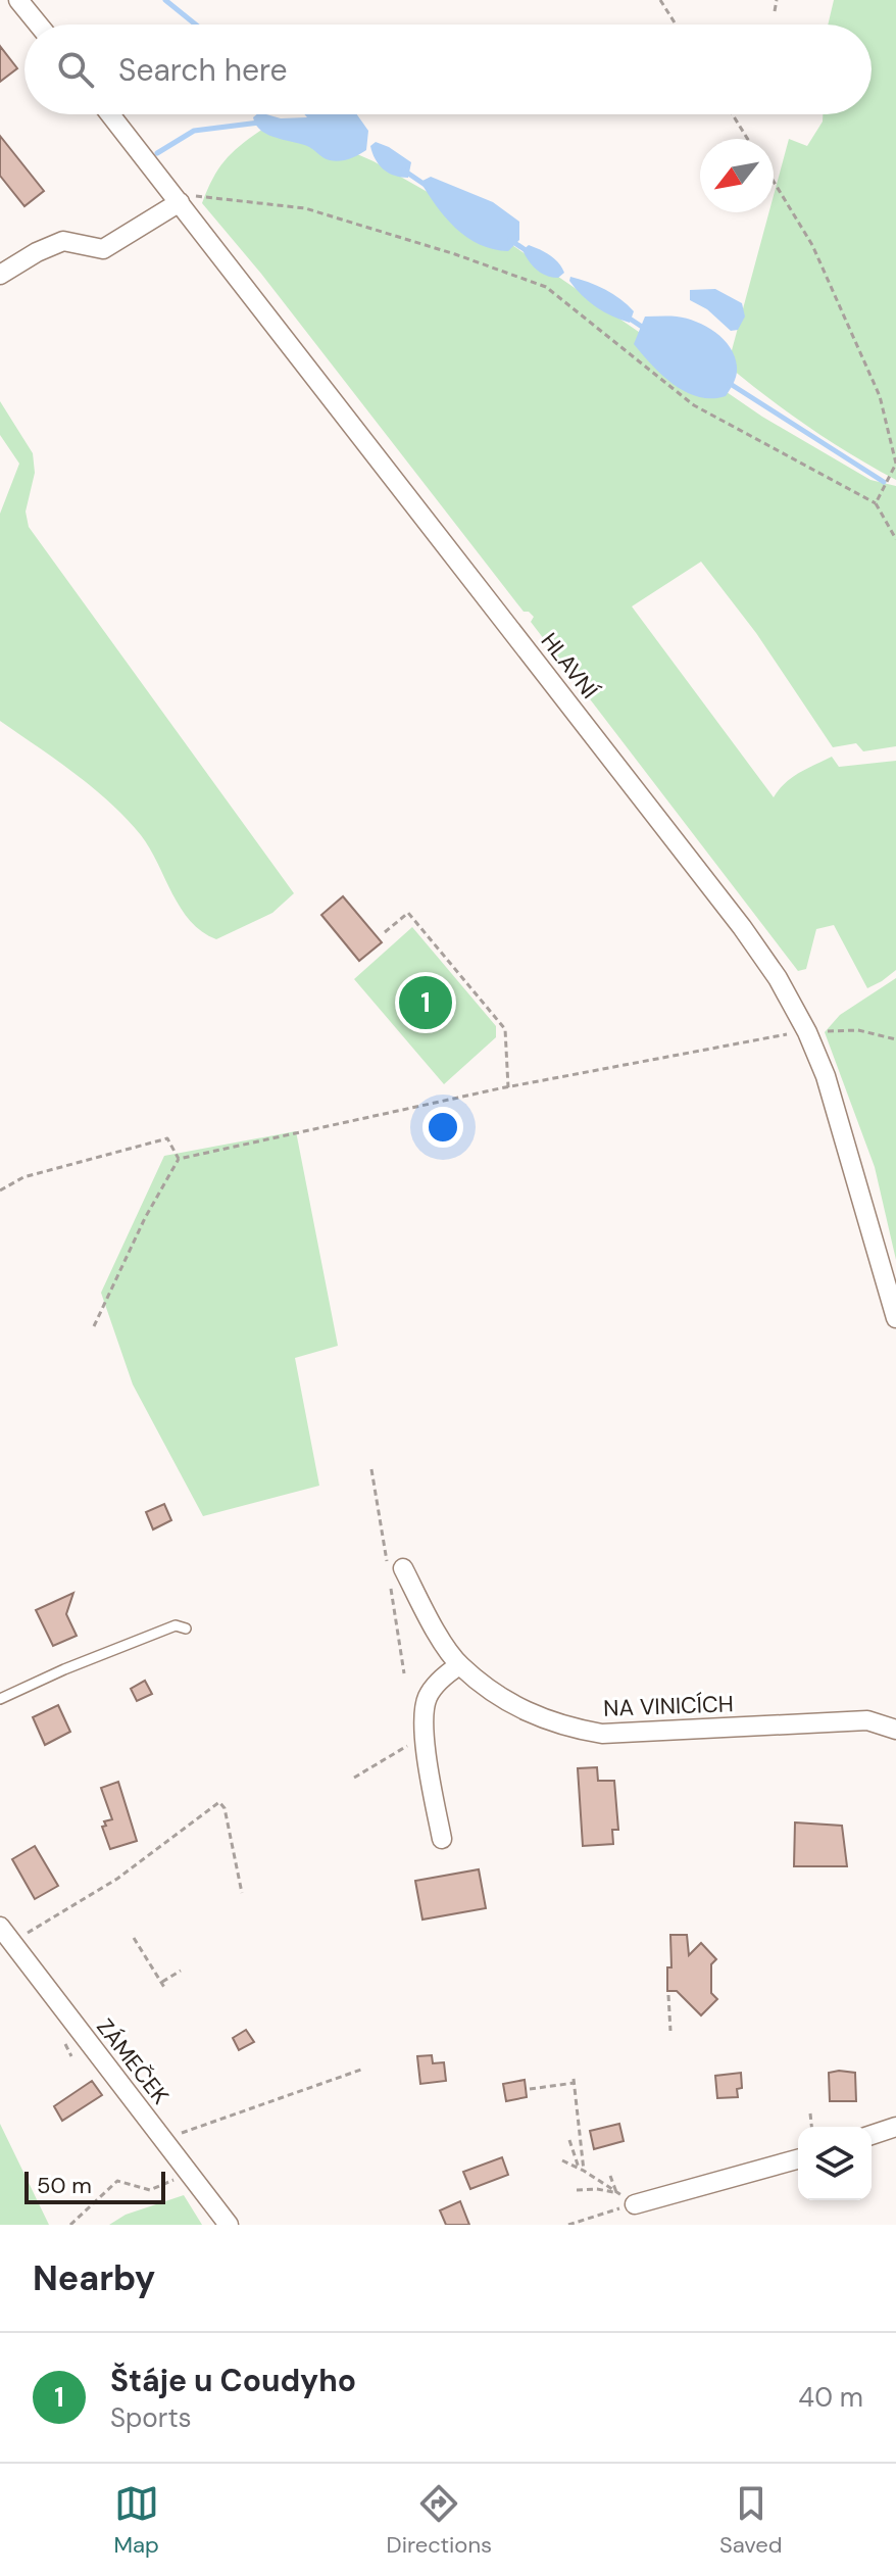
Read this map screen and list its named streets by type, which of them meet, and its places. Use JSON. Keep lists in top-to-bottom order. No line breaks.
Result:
{"streets":{"street":["HLAVNÍ","NA VINICÍCH","ZÁMEČEK"]},"scale_bar":"50 m","north":"bottom left","page":{"search":"Search here","pins":"1","scale":"50 m","heading":"Nearby","list":[{"mark":"1","name":"Štáje u Coudyho","note":"Sports","value":"40 m"}],"nav":["Map","Directions","Saved"]}}
